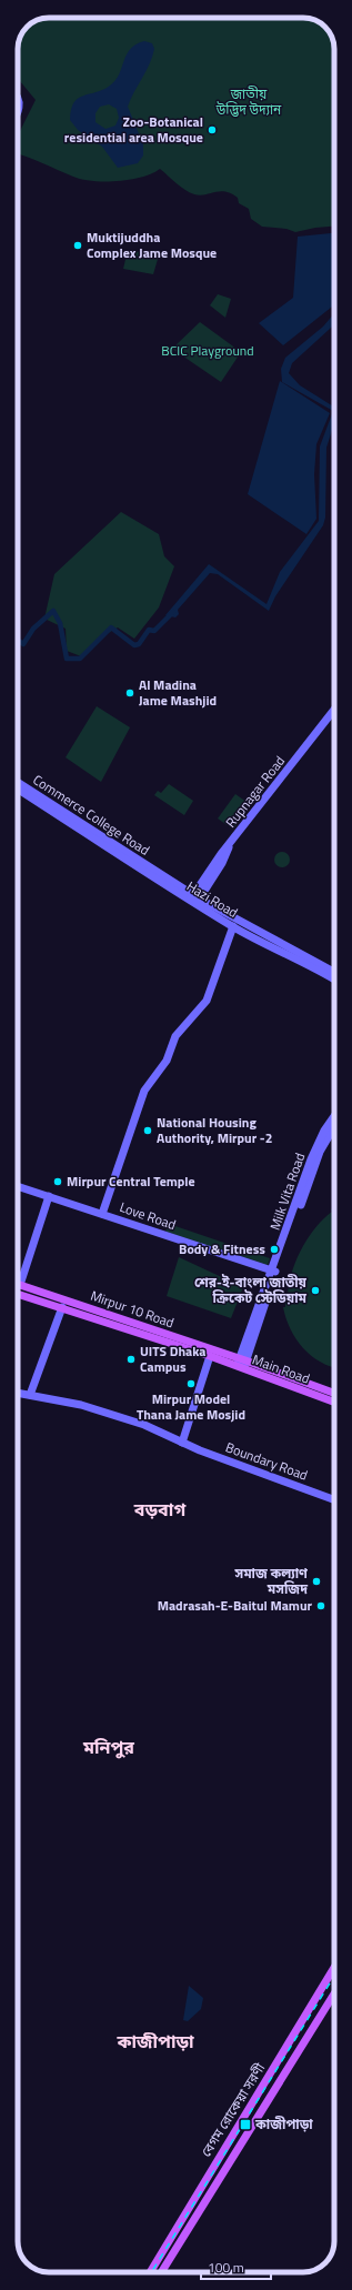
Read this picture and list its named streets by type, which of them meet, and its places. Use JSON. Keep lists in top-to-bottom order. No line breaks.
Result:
{"streets":{"main road":["Mirpur 10 Road","Main Road","বেগম রোকেয়া সরণী"],"street":["Rupnagar Road","Commerce College Road","Hazi Road","Milk Vita Road","Love Road","Boundary Road"]},"crossings":[["Rupnagar Road","Commerce College Road"],["Rupnagar Road","Hazi Road"],["Commerce College Road","Hazi Road"],["Milk Vita Road","Love Road"],["Milk Vita Road","Mirpur 10 Road"],["Milk Vita Road","Main Road"],["Mirpur 10 Road","Main Road"]],"districts":["বড়বাগ","মনিপুর","কাজীপাড়া"],"parks":["জাতীয় উদ্ভিদ উদ্যান","BCIC Playground"],"places":{"other":["Zoo-Botanical residential area Mosque","Muktijuddha Complex Jame Mosque","Al Madina Jame Mashjid","National Housing Authority, Mirpur -2","Mirpur Central Temple","Body & Fitness","শের-ই-বাংলা জাতীয় ক্রিকেট স্টেডিয়াম","UITS Dhaka Campus","Mirpur Model Thana Jame Mosjid","সমাজ কল্যাণ মসজিদ","Madrasah-E-Baitul Mamur"],"transit":["কাজীপাড়া"]},"scale_bar":"100 m"}
